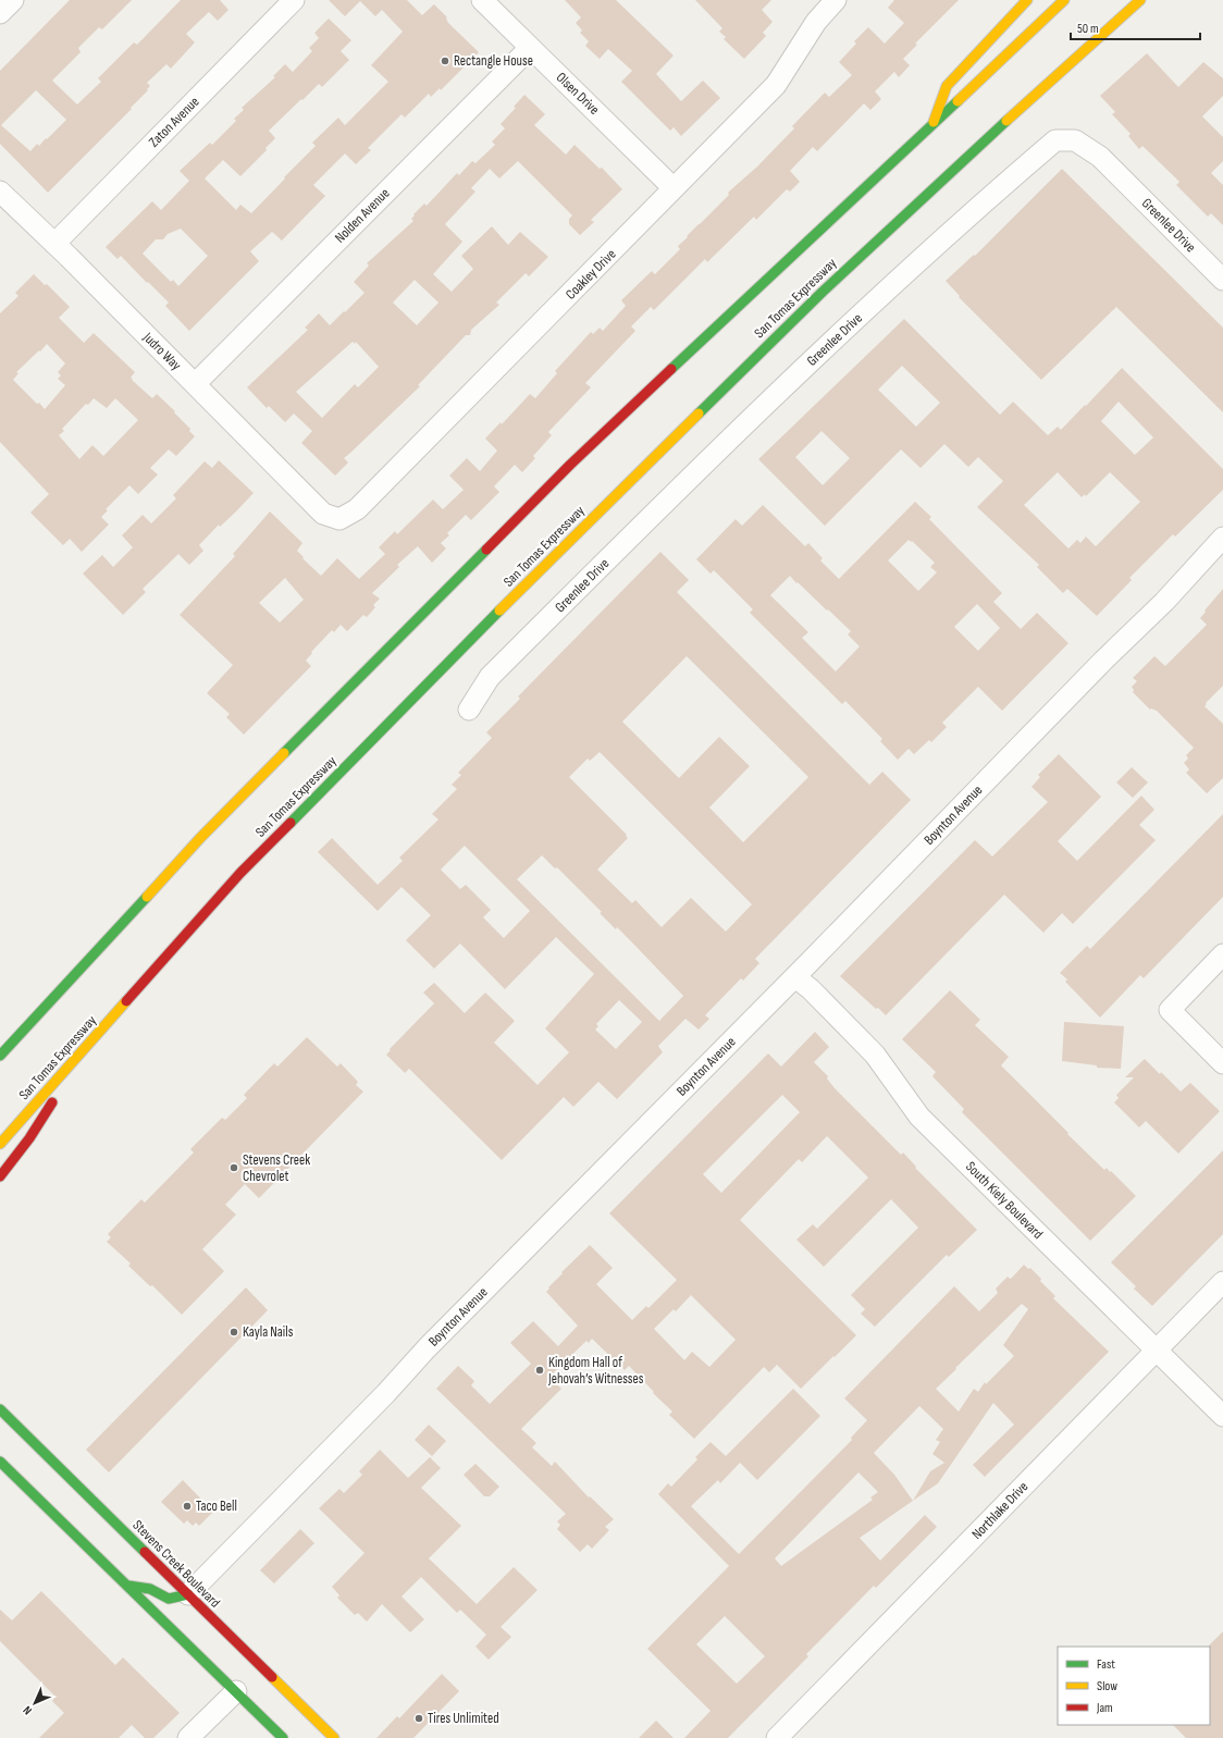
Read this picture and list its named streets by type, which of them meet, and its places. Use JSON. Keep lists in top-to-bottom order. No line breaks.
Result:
{"streets":{"main road":["San Tomas Expressway","Stevens Creek Boulevard"],"street":["Olsen Drive","Zaton Avenue","Nolden Avenue","Greenlee Drive","Coakley Drive","Judro Way","Boynton Avenue","South Kiely Boulevard","Northlake Drive"]},"crossings":[["Olsen Drive","Nolden Avenue"],["Olsen Drive","Coakley Drive"],["Zaton Avenue","Judro Way"],["Nolden Avenue","Judro Way"],["Coakley Drive","Judro Way"],["Boynton Avenue","South Kiely Boulevard"],["Boynton Avenue","Stevens Creek Boulevard"],["South Kiely Boulevard","Northlake Drive"]],"places":["Rectangle House","Stevens Creek Chevrolet","Kayla Nails","Kingdom Hall of Jehovah’s Witnesses","Taco Bell","Tires Unlimited"],"legend":["Fast","Slow","Jam"],"scale_bar":"50 m","north":"bottom left"}
